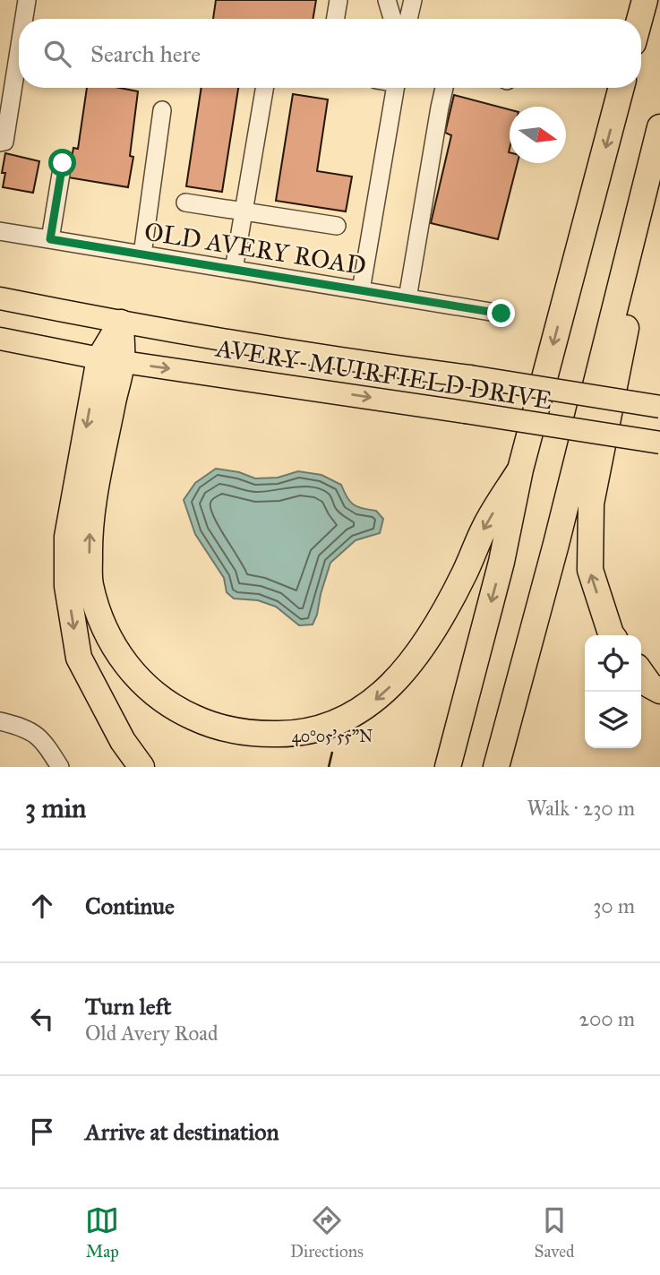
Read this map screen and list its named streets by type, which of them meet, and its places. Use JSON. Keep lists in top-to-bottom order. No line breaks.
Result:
{"streets":{"main road":["AVERY-MUIRFIELD DRIVE"],"street":["OLD AVERY ROAD"]},"north":"right","page":{"search":"Search here","heading":["3 min","Walk · 230 m"],"list":[["Continue","30 m"],["Turn left","Old Avery Road","200 m"],"Arrive at destination"],"nav":["Map","Directions","Saved"]},"coordinates":["40°05'55\"N"]}
